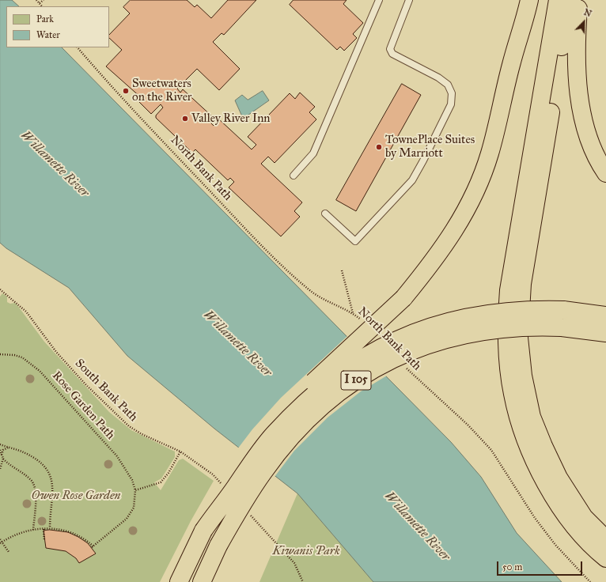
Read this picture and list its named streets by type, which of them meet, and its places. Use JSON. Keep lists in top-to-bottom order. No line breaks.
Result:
{"streets":{"highway":["I 105"],"path":["North Bank Path","South Bank Path","Rose Garden Path"]},"water":["Willamette River"],"parks":["Owen Rose Garden","Kiwanis Park"],"places":["Sweetwaters on the River","Valley River Inn","TownePlace Suites by Marriott"],"legend":["Park","Water"],"scale_bar":"50 m","north":"top right"}
